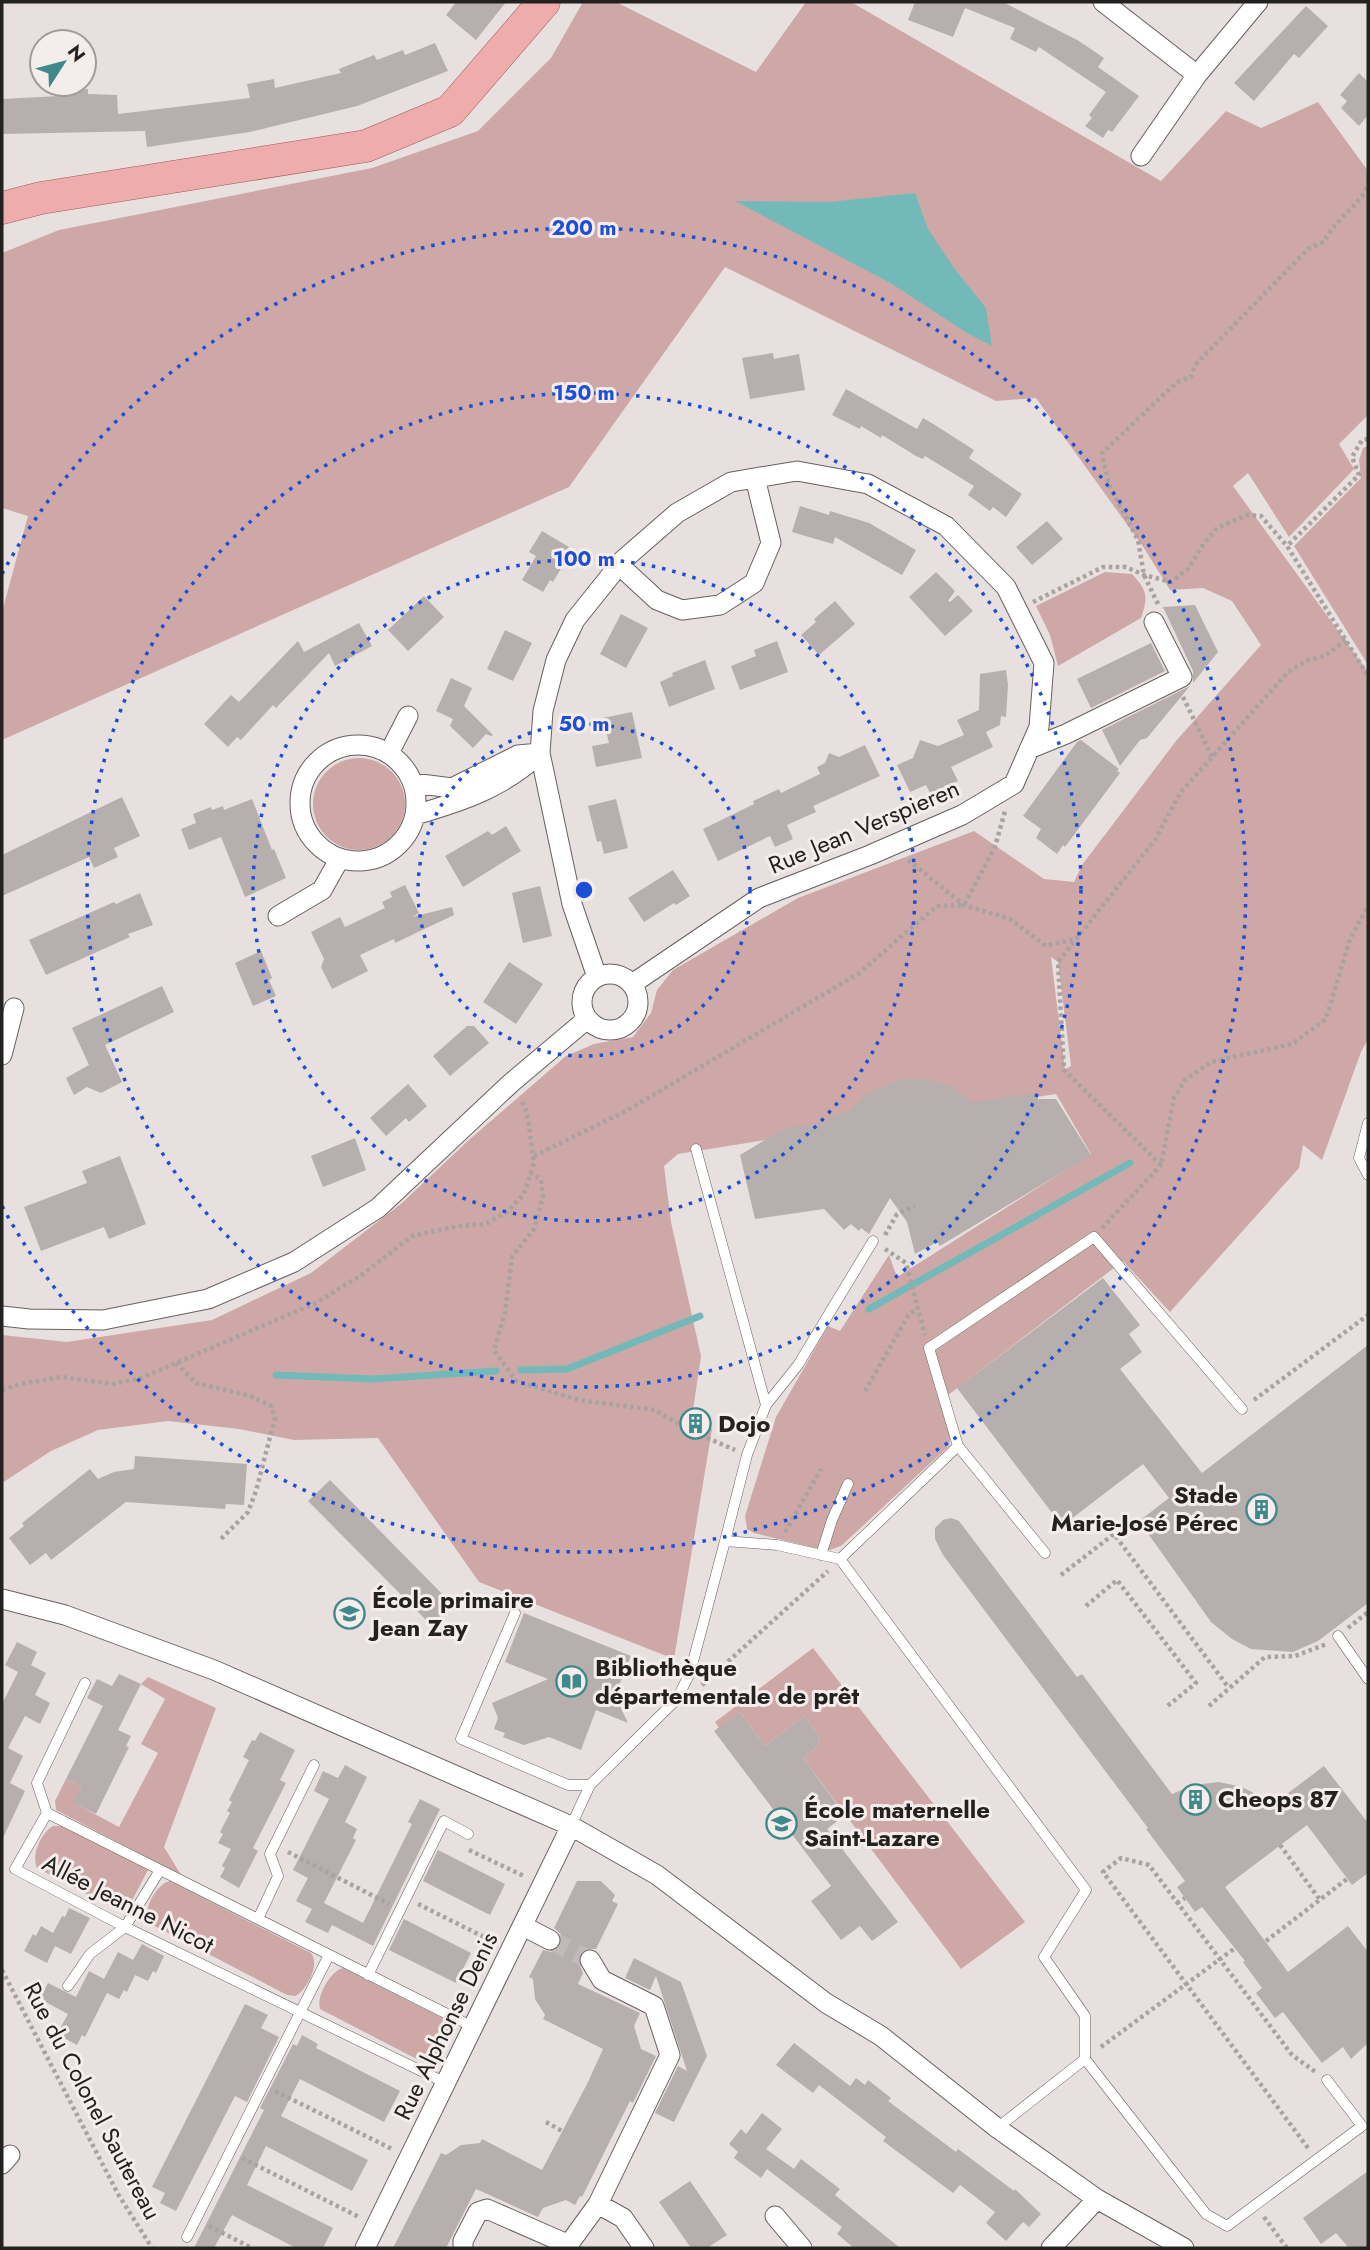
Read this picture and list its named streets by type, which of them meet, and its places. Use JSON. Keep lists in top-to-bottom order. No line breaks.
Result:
{"streets":{"street":["Rue Jean Verspieren","Rue Alphonse Denis"],"lane":["Allée Jeanne Nicot"],"path":["Rue du Colonel Sautereau"]},"crossings":[["Allée Jeanne Nicot","Rue Alphonse Denis"]],"places":{"building":["Dojo","Stade Marie-José Pérec","Cheops 87"],"school or university":["École primaire Jean Zay","École maternelle Saint-Lazare"],"library":["Bibliothèque départementale de prêt"]},"north":"top right","rings":["200 m","150 m","100 m","50 m"]}
